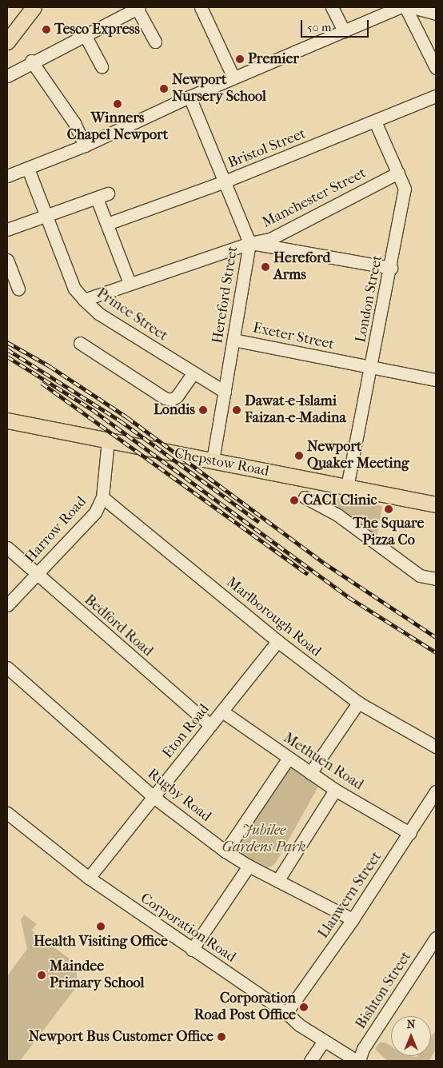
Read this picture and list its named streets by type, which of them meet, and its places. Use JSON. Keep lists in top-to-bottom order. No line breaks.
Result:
{"streets":{"main road":["Chepstow Road"],"street":["Bristol Street","Manchester Street","Hereford Street","London Street","Prince Street","Exeter Street","Harrow Road","Marlborough Road","Bedford Road","Eton Road","Methuen Road","Rugby Road","Llanwern Street","Corporation Road","Bishton Street"]},"crossings":[["Bristol Street","Hereford Street"],["Bristol Street","London Street"],["Manchester Street","Hereford Street"],["Manchester Street","London Street"],["Manchester Street","Prince Street"],["Hereford Street","Prince Street"],["Hereford Street","Exeter Street"],["Hereford Street","Chepstow Road"],["London Street","Exeter Street"],["London Street","Chepstow Road"],["Chepstow Road","Harrow Road"],["Harrow Road","Marlborough Road"],["Harrow Road","Bedford Road"],["Marlborough Road","Eton Road"],["Bedford Road","Eton Road"],["Eton Road","Methuen Road"],["Eton Road","Rugby Road"],["Eton Road","Corporation Road"],["Methuen Road","Llanwern Street"],["Rugby Road","Llanwern Street"],["Llanwern Street","Corporation Road"],["Corporation Road","Bishton Street"]],"parks":["Jubilee Gardens Park"],"places":["Tesco Express","Premier","Newport Nursery School","Winners Chapel Newport","Hereford Arms","Londis","Dawat-e-Islami Faizan-e-Madina","Newport Quaker Meeting","CACI Clinic","The Square Pizza Co","Health Visiting Office","Maindee Primary School","Corporation Road Post Office","Newport Bus Customer Office"],"scale_bar":"50 m","north":"top"}
